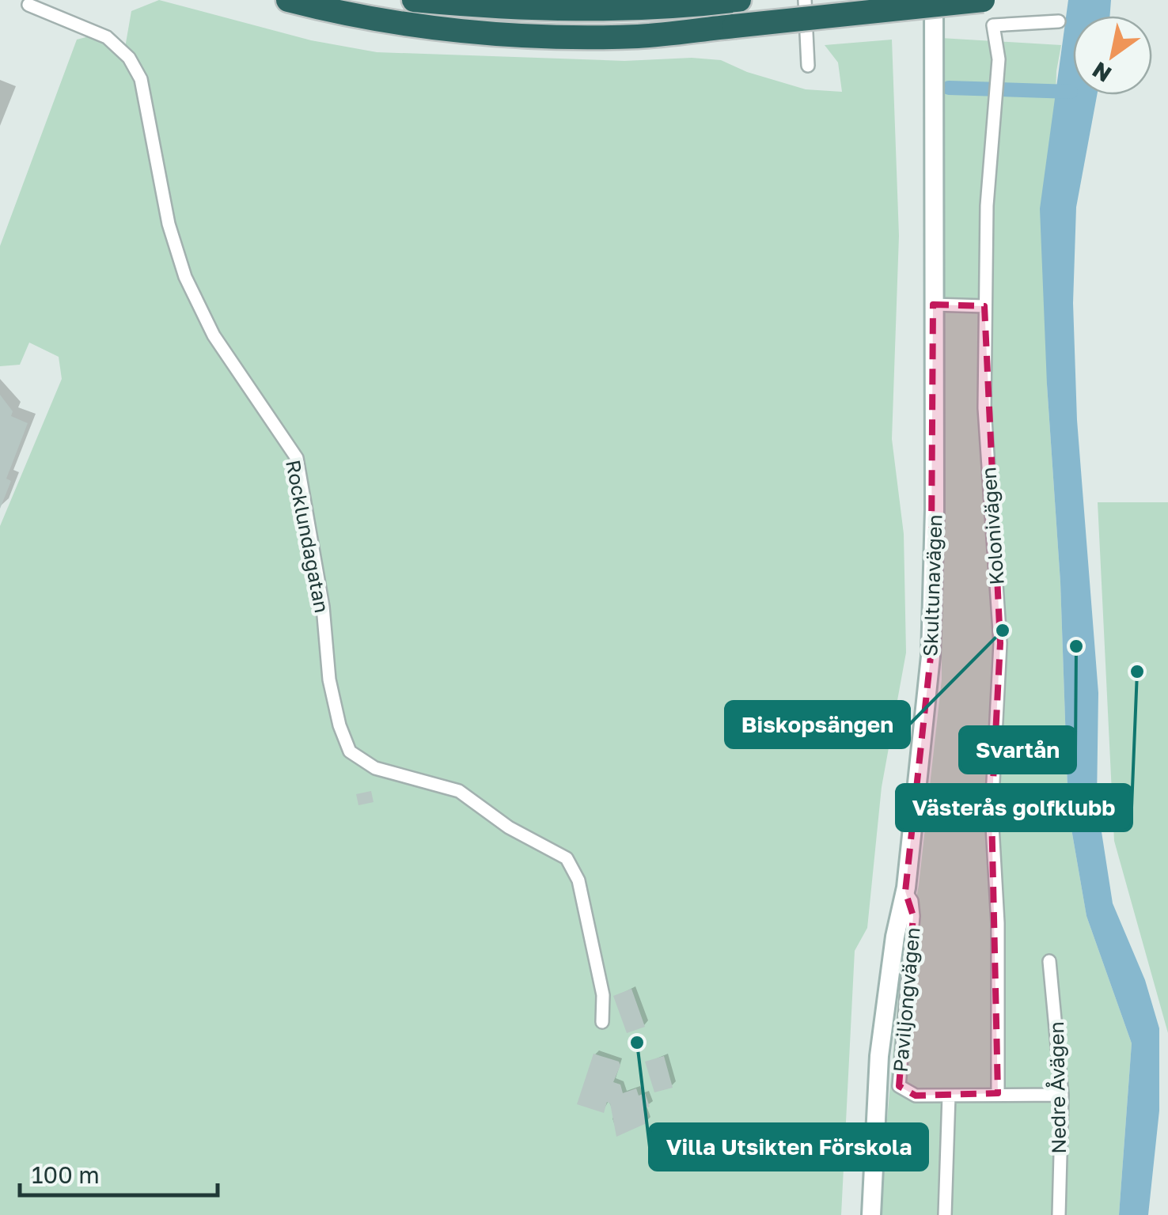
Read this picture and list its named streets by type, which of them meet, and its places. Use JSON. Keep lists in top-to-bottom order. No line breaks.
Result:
{"streets":{"street":["Kolonivägen","Rocklundagatan","Skultunavägen","Paviljongvägen","Nedre Åvägen"]},"crossings":[["Kolonivägen","Paviljongvägen"],["Skultunavägen","Paviljongvägen"],["Paviljongvägen","Nedre Åvägen"]],"places":["Biskopsängen","Svartån","Västerås golfklubb","Villa Utsikten Förskola"],"scale_bar":"100 m","north":"bottom left"}
